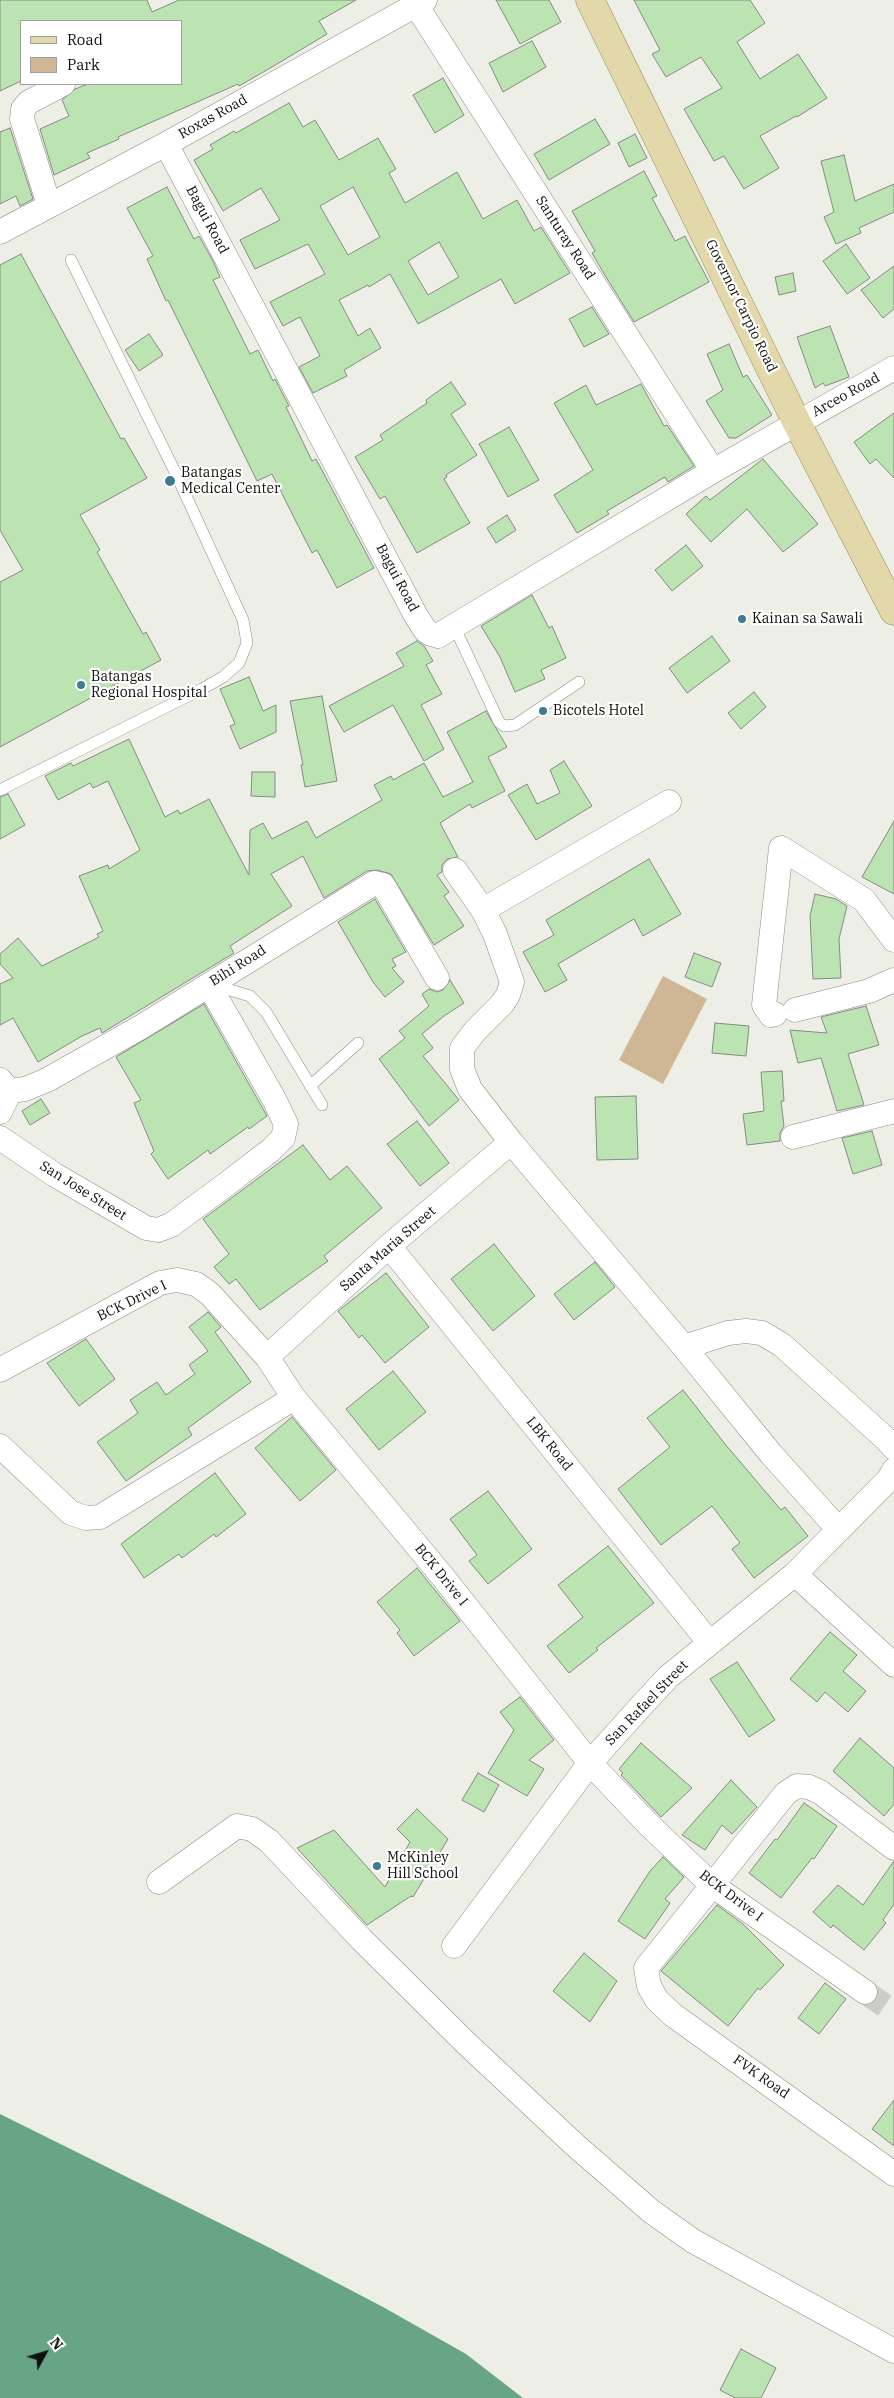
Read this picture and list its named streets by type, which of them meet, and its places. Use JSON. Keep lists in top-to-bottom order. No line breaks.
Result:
{"streets":{"main road":["Governor Carpio Road"],"street":["Roxas Road","Bagui Road","Santuray Road","Arceo Road","Bihi Road","San Jose Street","Santa Maria Street","BCK Drive I","LBK Road","San Rafael Street","FVK Road"]},"crossings":[["Roxas Road","Bagui Road"],["Roxas Road","Santuray Road"],["Bagui Road","Santuray Road"],["Bagui Road","Governor Carpio Road"],["Bagui Road","Arceo Road"],["Governor Carpio Road","Arceo Road"],["Bihi Road","San Jose Street"],["Santa Maria Street","BCK Drive I"],["Santa Maria Street","LBK Road"],["BCK Drive I","San Rafael Street"],["BCK Drive I","FVK Road"],["LBK Road","San Rafael Street"]],"places":["Batangas Medical Center","Kainan sa Sawali","Batangas Regional Hospital","Bicotels Hotel","McKinley Hill School"],"legend":["Road","Park"],"north":"top right"}
